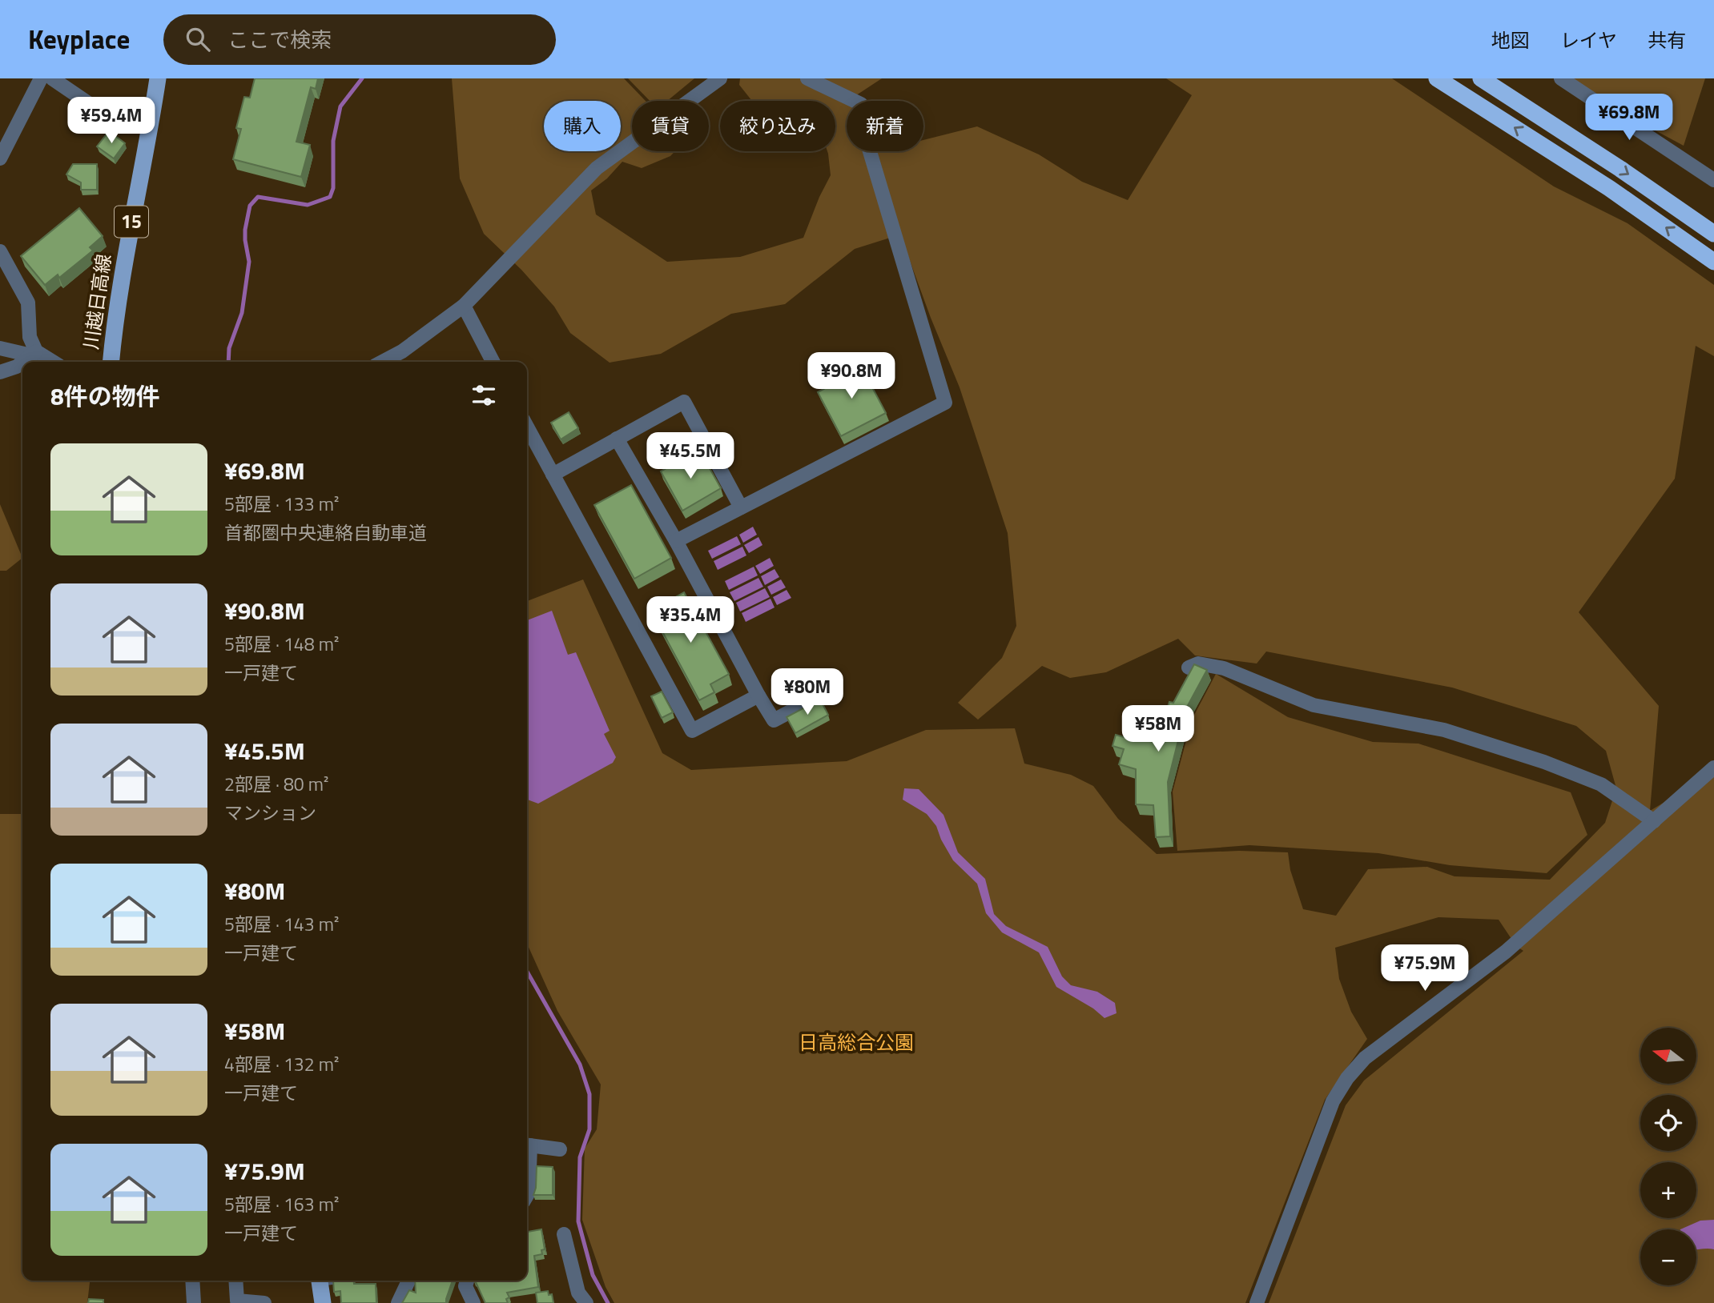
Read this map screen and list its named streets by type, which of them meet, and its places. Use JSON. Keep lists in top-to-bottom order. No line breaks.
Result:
{"streets":{"main road":["15","川越日高線"]},"parks":["日高総合公園"],"north":"left","page":{"header":"Keyplace","search":"ここで検索","nav":["地図","レイヤ","共有"],"price":["¥69.8M","¥59.4M","¥90.8M","¥45.5M","¥35.4M","¥80M","¥58M","¥75.9M"],"chip":["購入","賃貸","絞り込み","新着"],"heading":"8件の物件","list":[{"name":"¥69.8M","note":"5部屋 · 133 m² · 首都圏中央連絡自動車道"},{"name":"¥90.8M","note":"5部屋 · 148 m² · 一戸建て"},{"name":"¥45.5M","note":"2部屋 · 80 m² · マンション"},{"name":"¥80M","note":"5部屋 · 143 m² · 一戸建て"},{"name":"¥58M","note":"4部屋 · 132 m² · 一戸建て"},{"name":"¥75.9M","note":"5部屋 · 163 m² · 一戸建て"}],"map_buttons":["+","−"]}}
